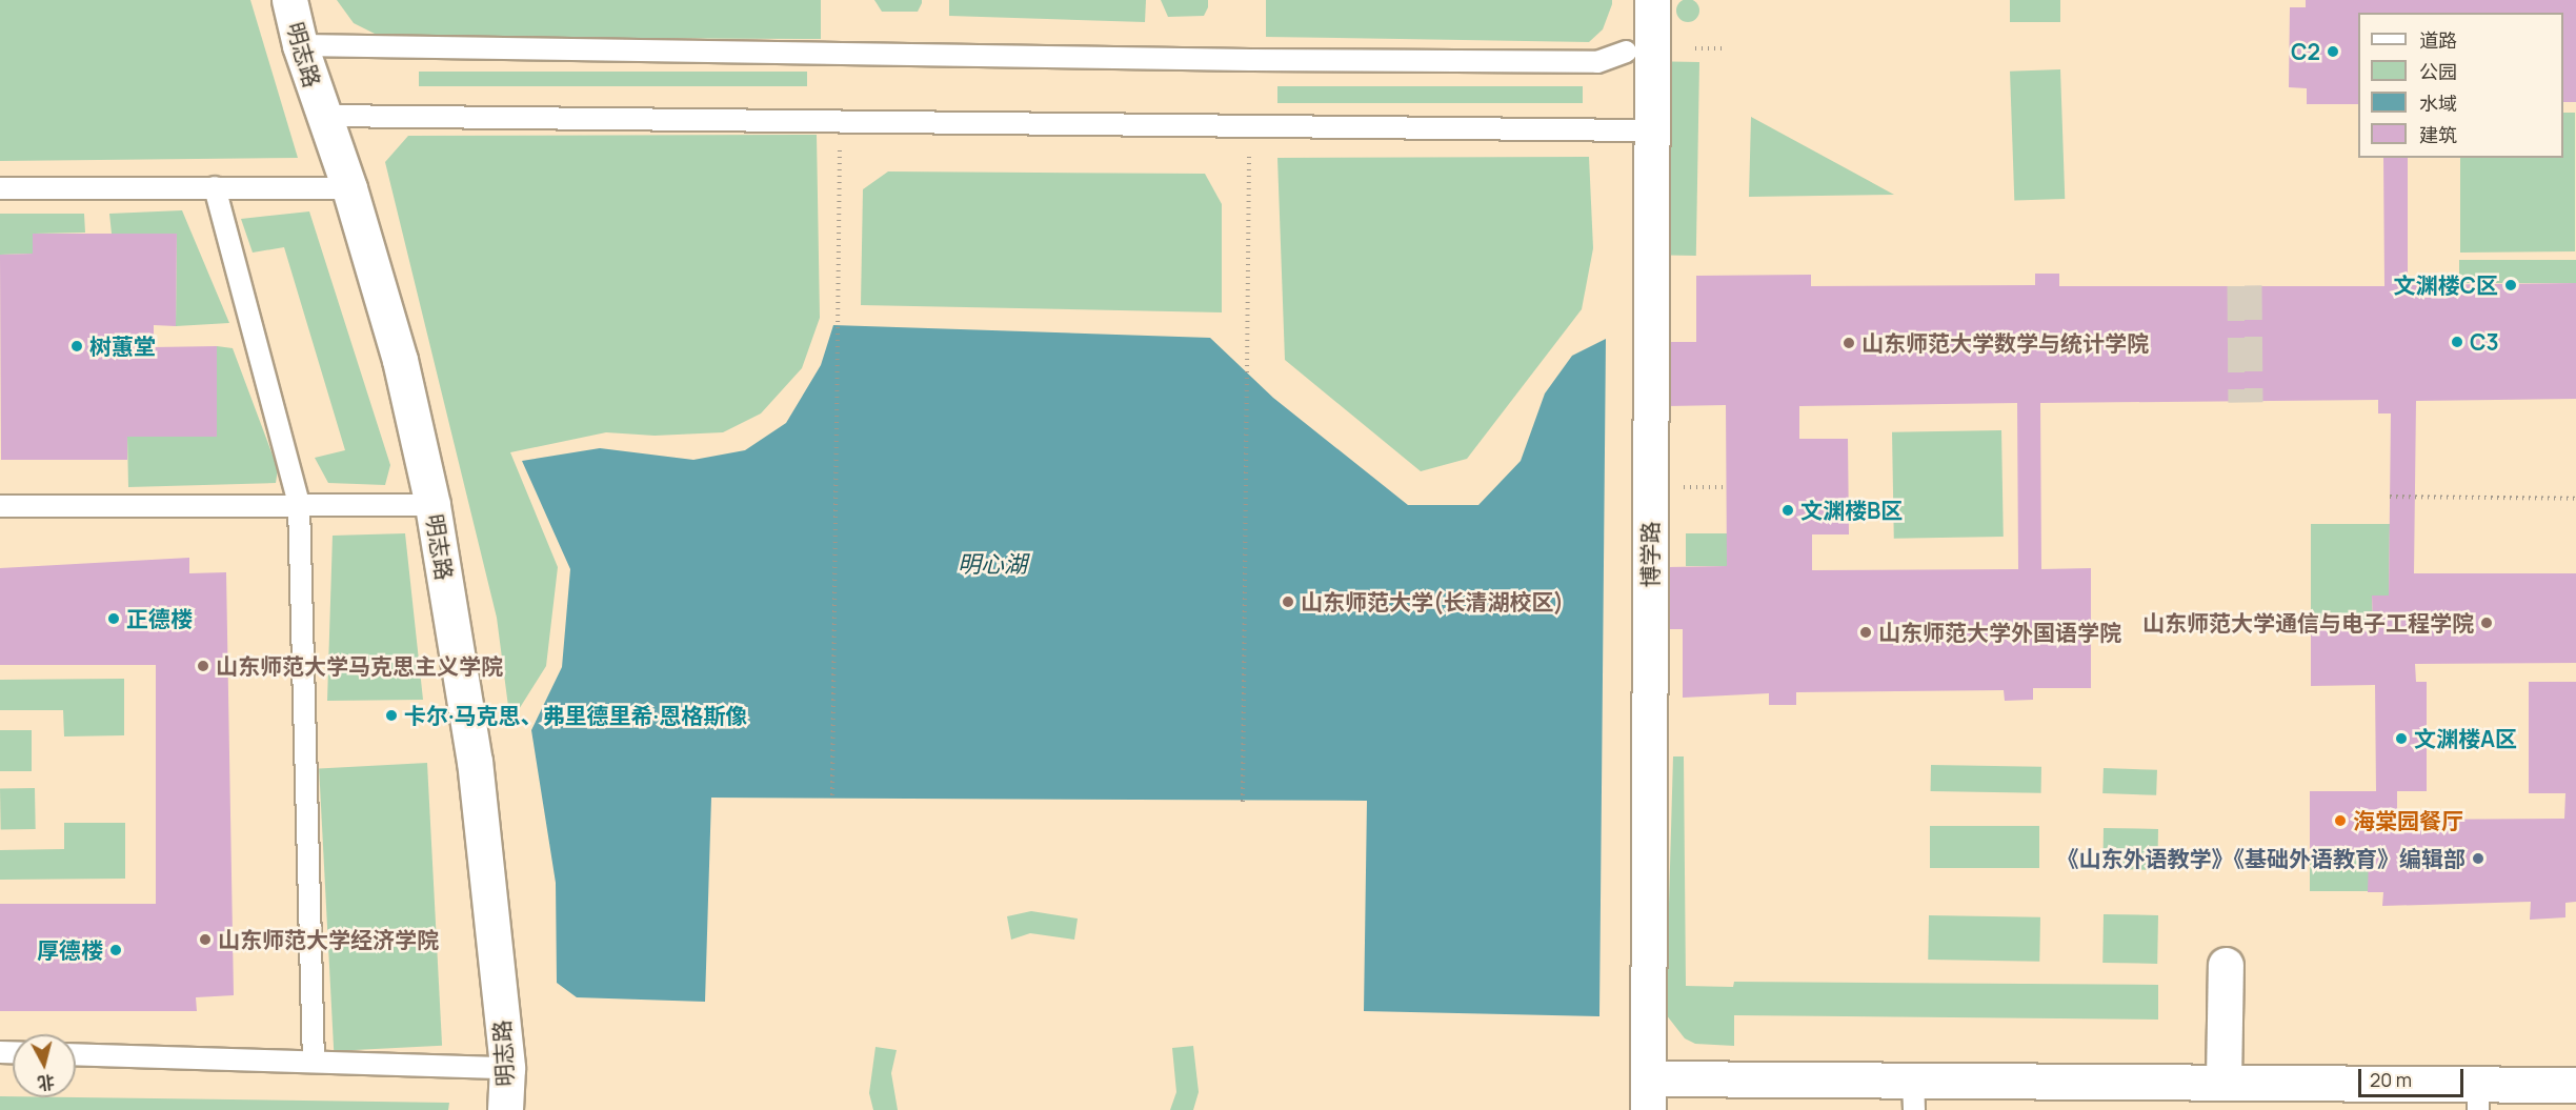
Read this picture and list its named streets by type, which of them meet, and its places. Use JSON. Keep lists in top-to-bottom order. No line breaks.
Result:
{"streets":{"street":["明志路","博学路"]},"water":["明心湖"],"places":["C2","文渊楼C区","C3","山东师范大学数学与统计学院","树蕙堂","文渊楼B区","山东师范大学(长清湖校区)","正德楼","山东师范大学通信与电子工程学院","山东师范大学外国语学院","山东师范大学马克思主义学院","卡尔·马克思、弗里德里希·恩格斯像","文渊楼A区","海棠园餐厅","《山东外语教学》《基础外语教育》编辑部","山东师范大学经济学院","厚德楼"],"legend":["道路","公园","水域","建筑"],"scale_bar":"20 m","north":"bottom"}
